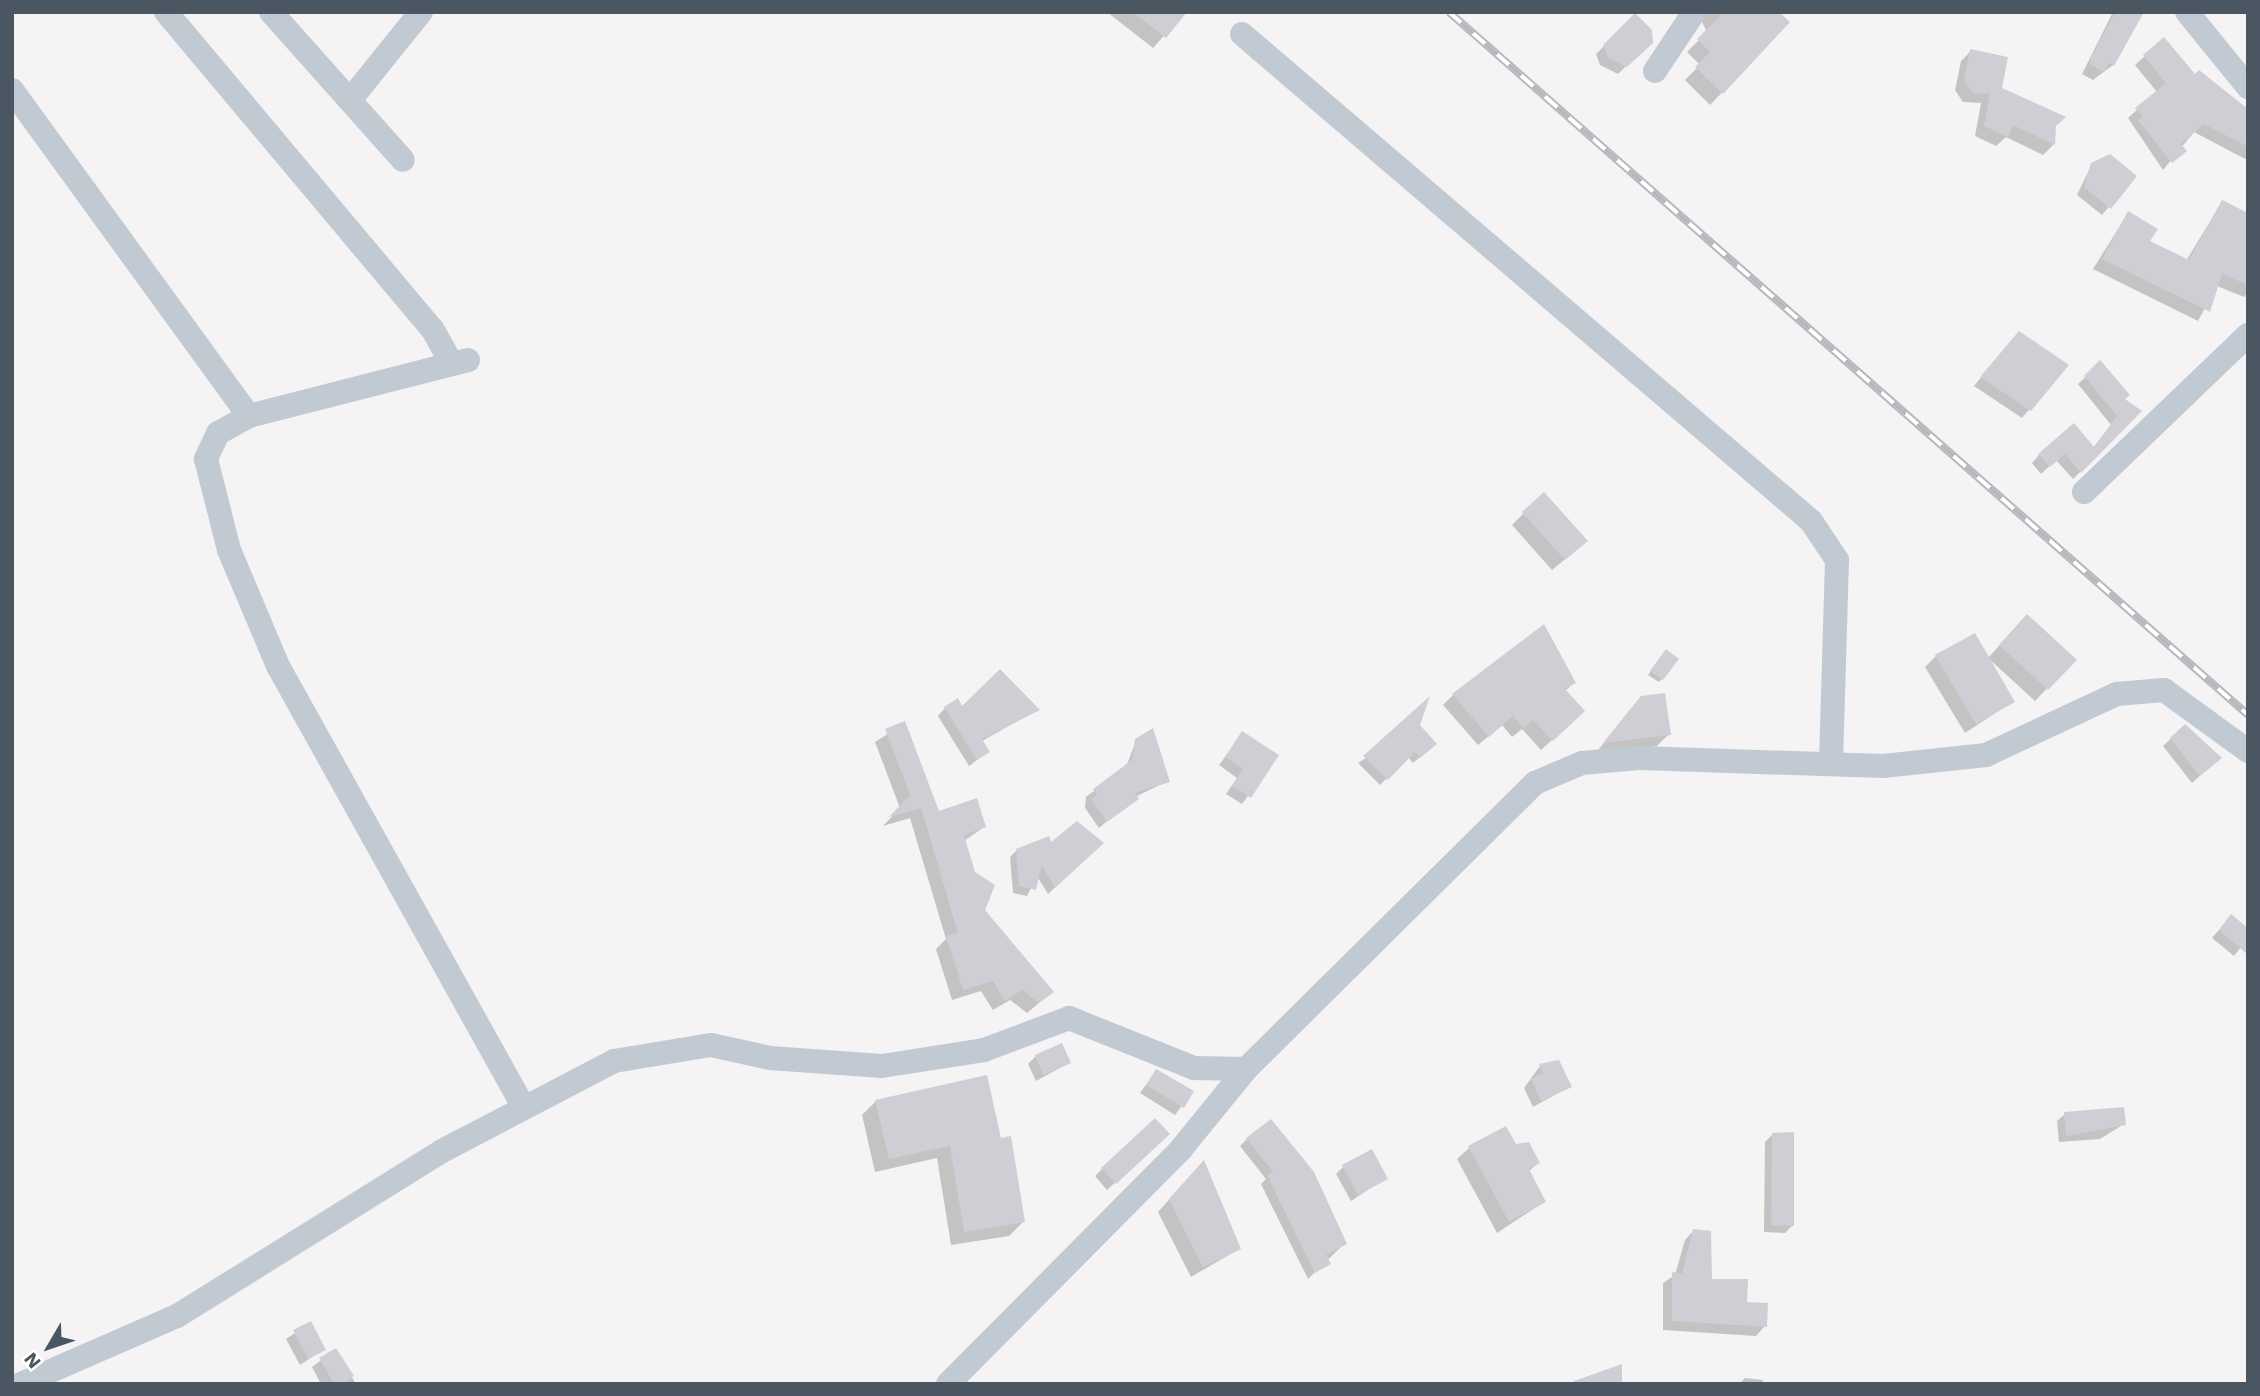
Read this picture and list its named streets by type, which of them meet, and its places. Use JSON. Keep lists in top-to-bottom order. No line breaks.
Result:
{"north":"bottom left"}
